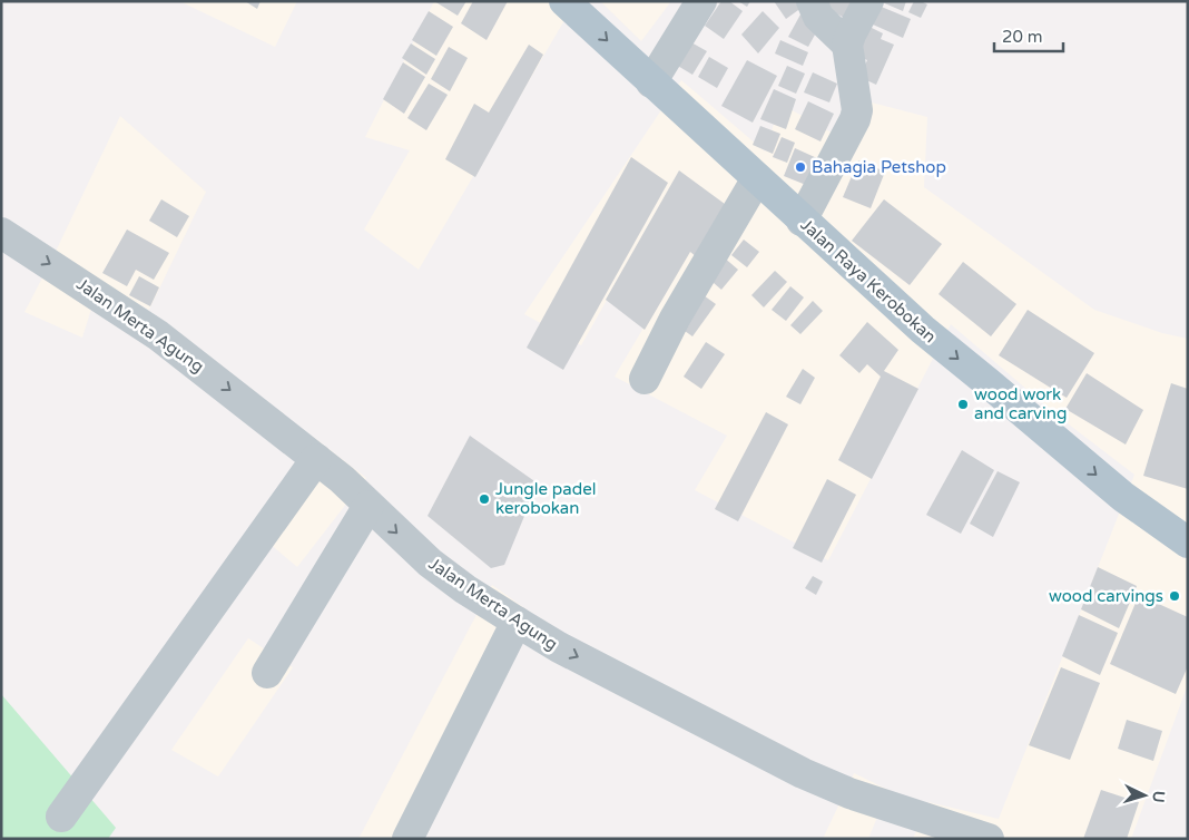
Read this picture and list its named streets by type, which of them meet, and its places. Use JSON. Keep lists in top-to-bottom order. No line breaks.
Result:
{"streets":{"main road":["Jalan Raya Kerobokan"],"street":["Jalan Merta Agung"]},"one_way":["Jalan Raya Kerobokan","Jalan Merta Agung"],"places":["Bahagia Petshop","wood work and carving","Jungle padel kerobokan","wood carvings"],"scale_bar":"20 m","north":"right"}
